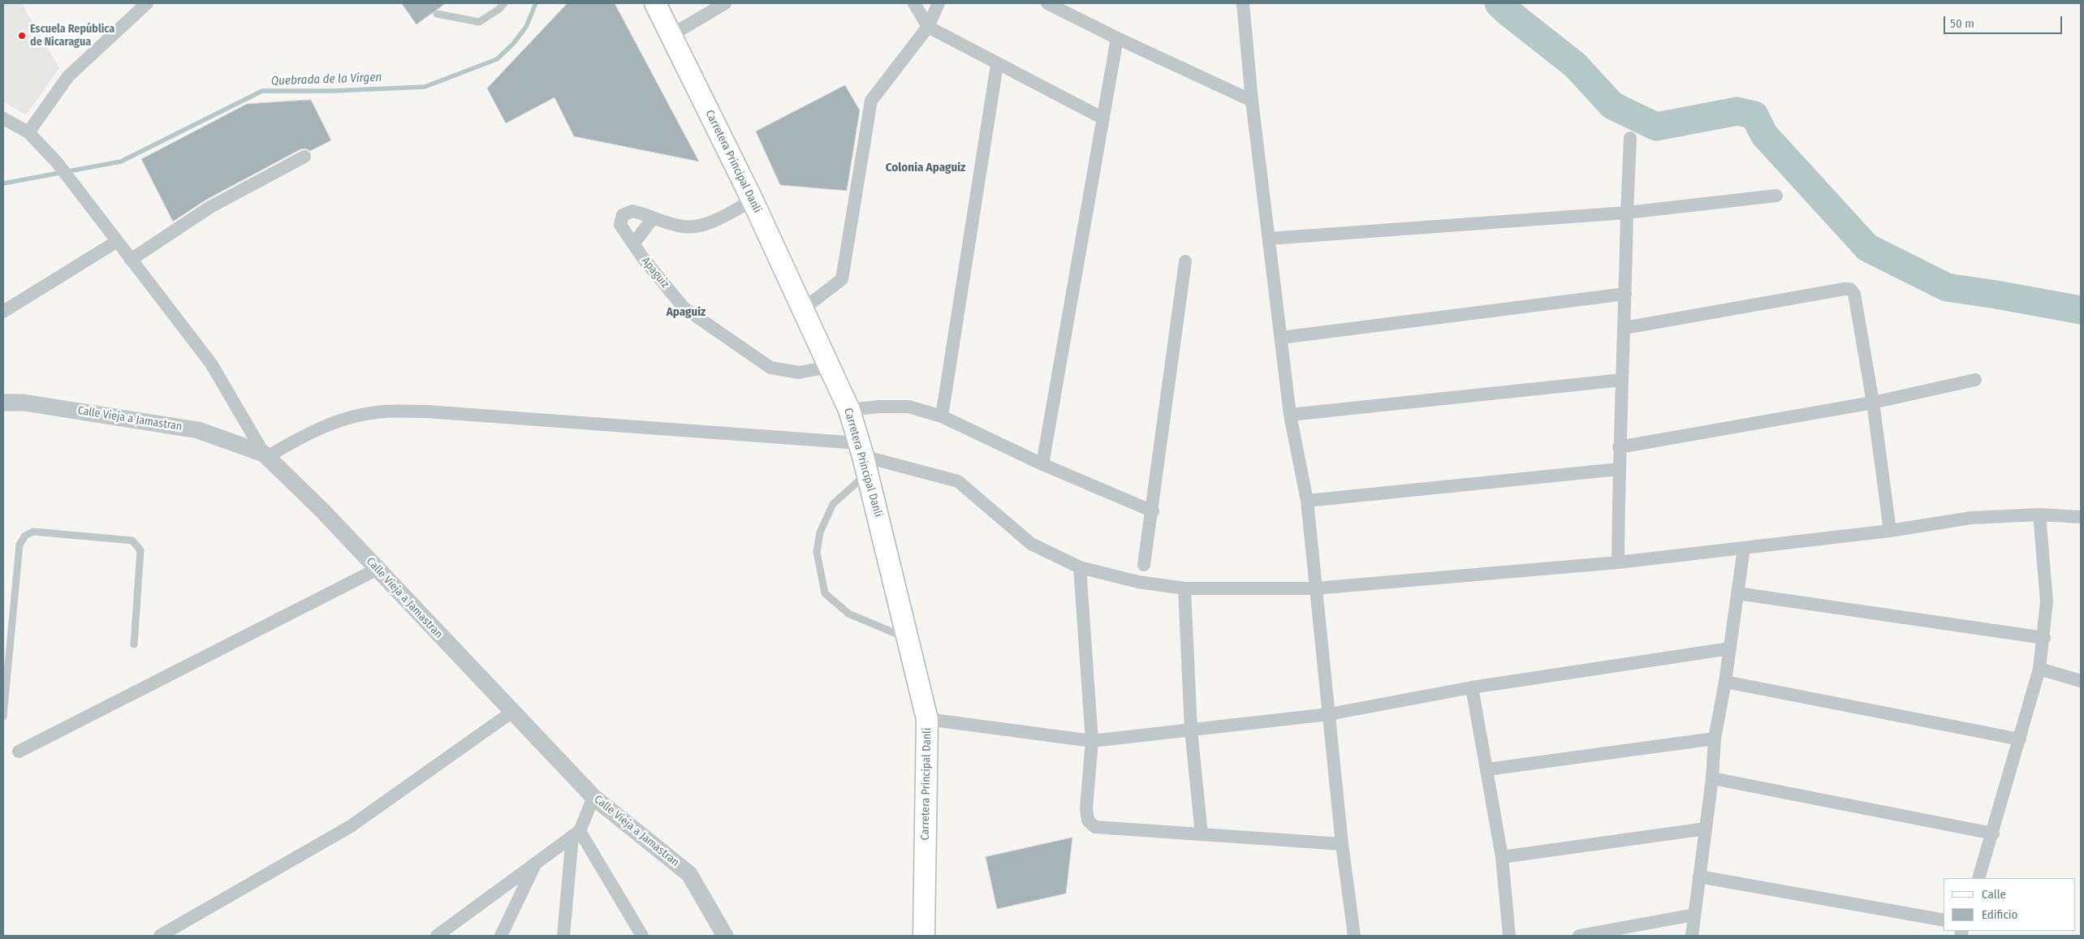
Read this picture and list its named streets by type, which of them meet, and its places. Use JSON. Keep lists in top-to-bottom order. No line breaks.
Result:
{"streets":{"main road":["Carretera Principal Danli"],"street":["Apaguiz","Calle Vieja a Jamastran"]},"crossings":[["Carretera Principal Danli","Apaguiz"]],"districts":["Colonia Apaguiz","Apaguiz"],"water":["Quebrada de la Virgen"],"places":["Escuela República de Nicaragua"],"legend":["Calle","Edificio"],"scale_bar":"50 m"}
